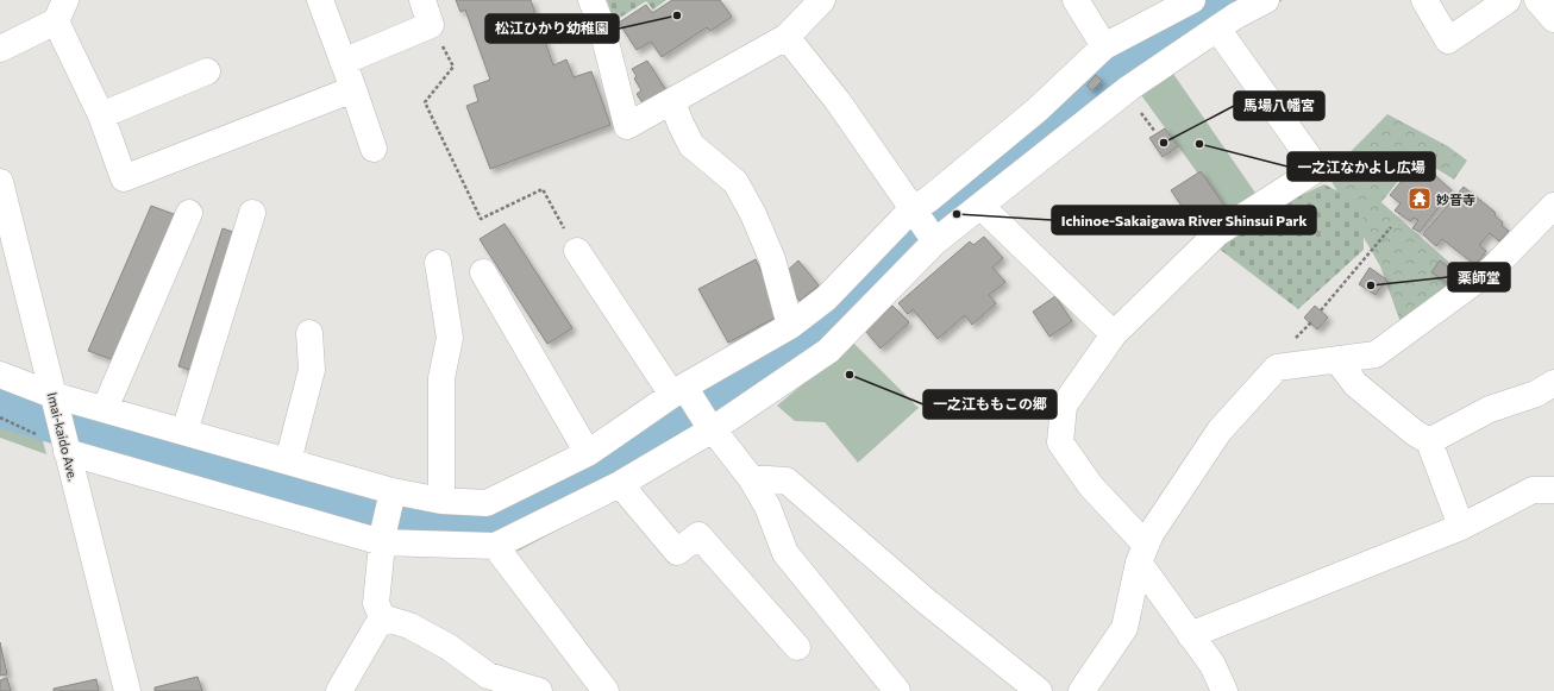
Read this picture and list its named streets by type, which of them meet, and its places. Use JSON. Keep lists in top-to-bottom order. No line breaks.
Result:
{"streets":{"street":["Imai-kaido Ave."]},"places":{"other":["松江ひかり幼稚園","馬場八幡宮","一之江なかよし広場","Ichinoe-Sakaigawa River Shinsui Park","薬師堂","一之江ももこの郷"],"temple":["妙音寺"]}}
